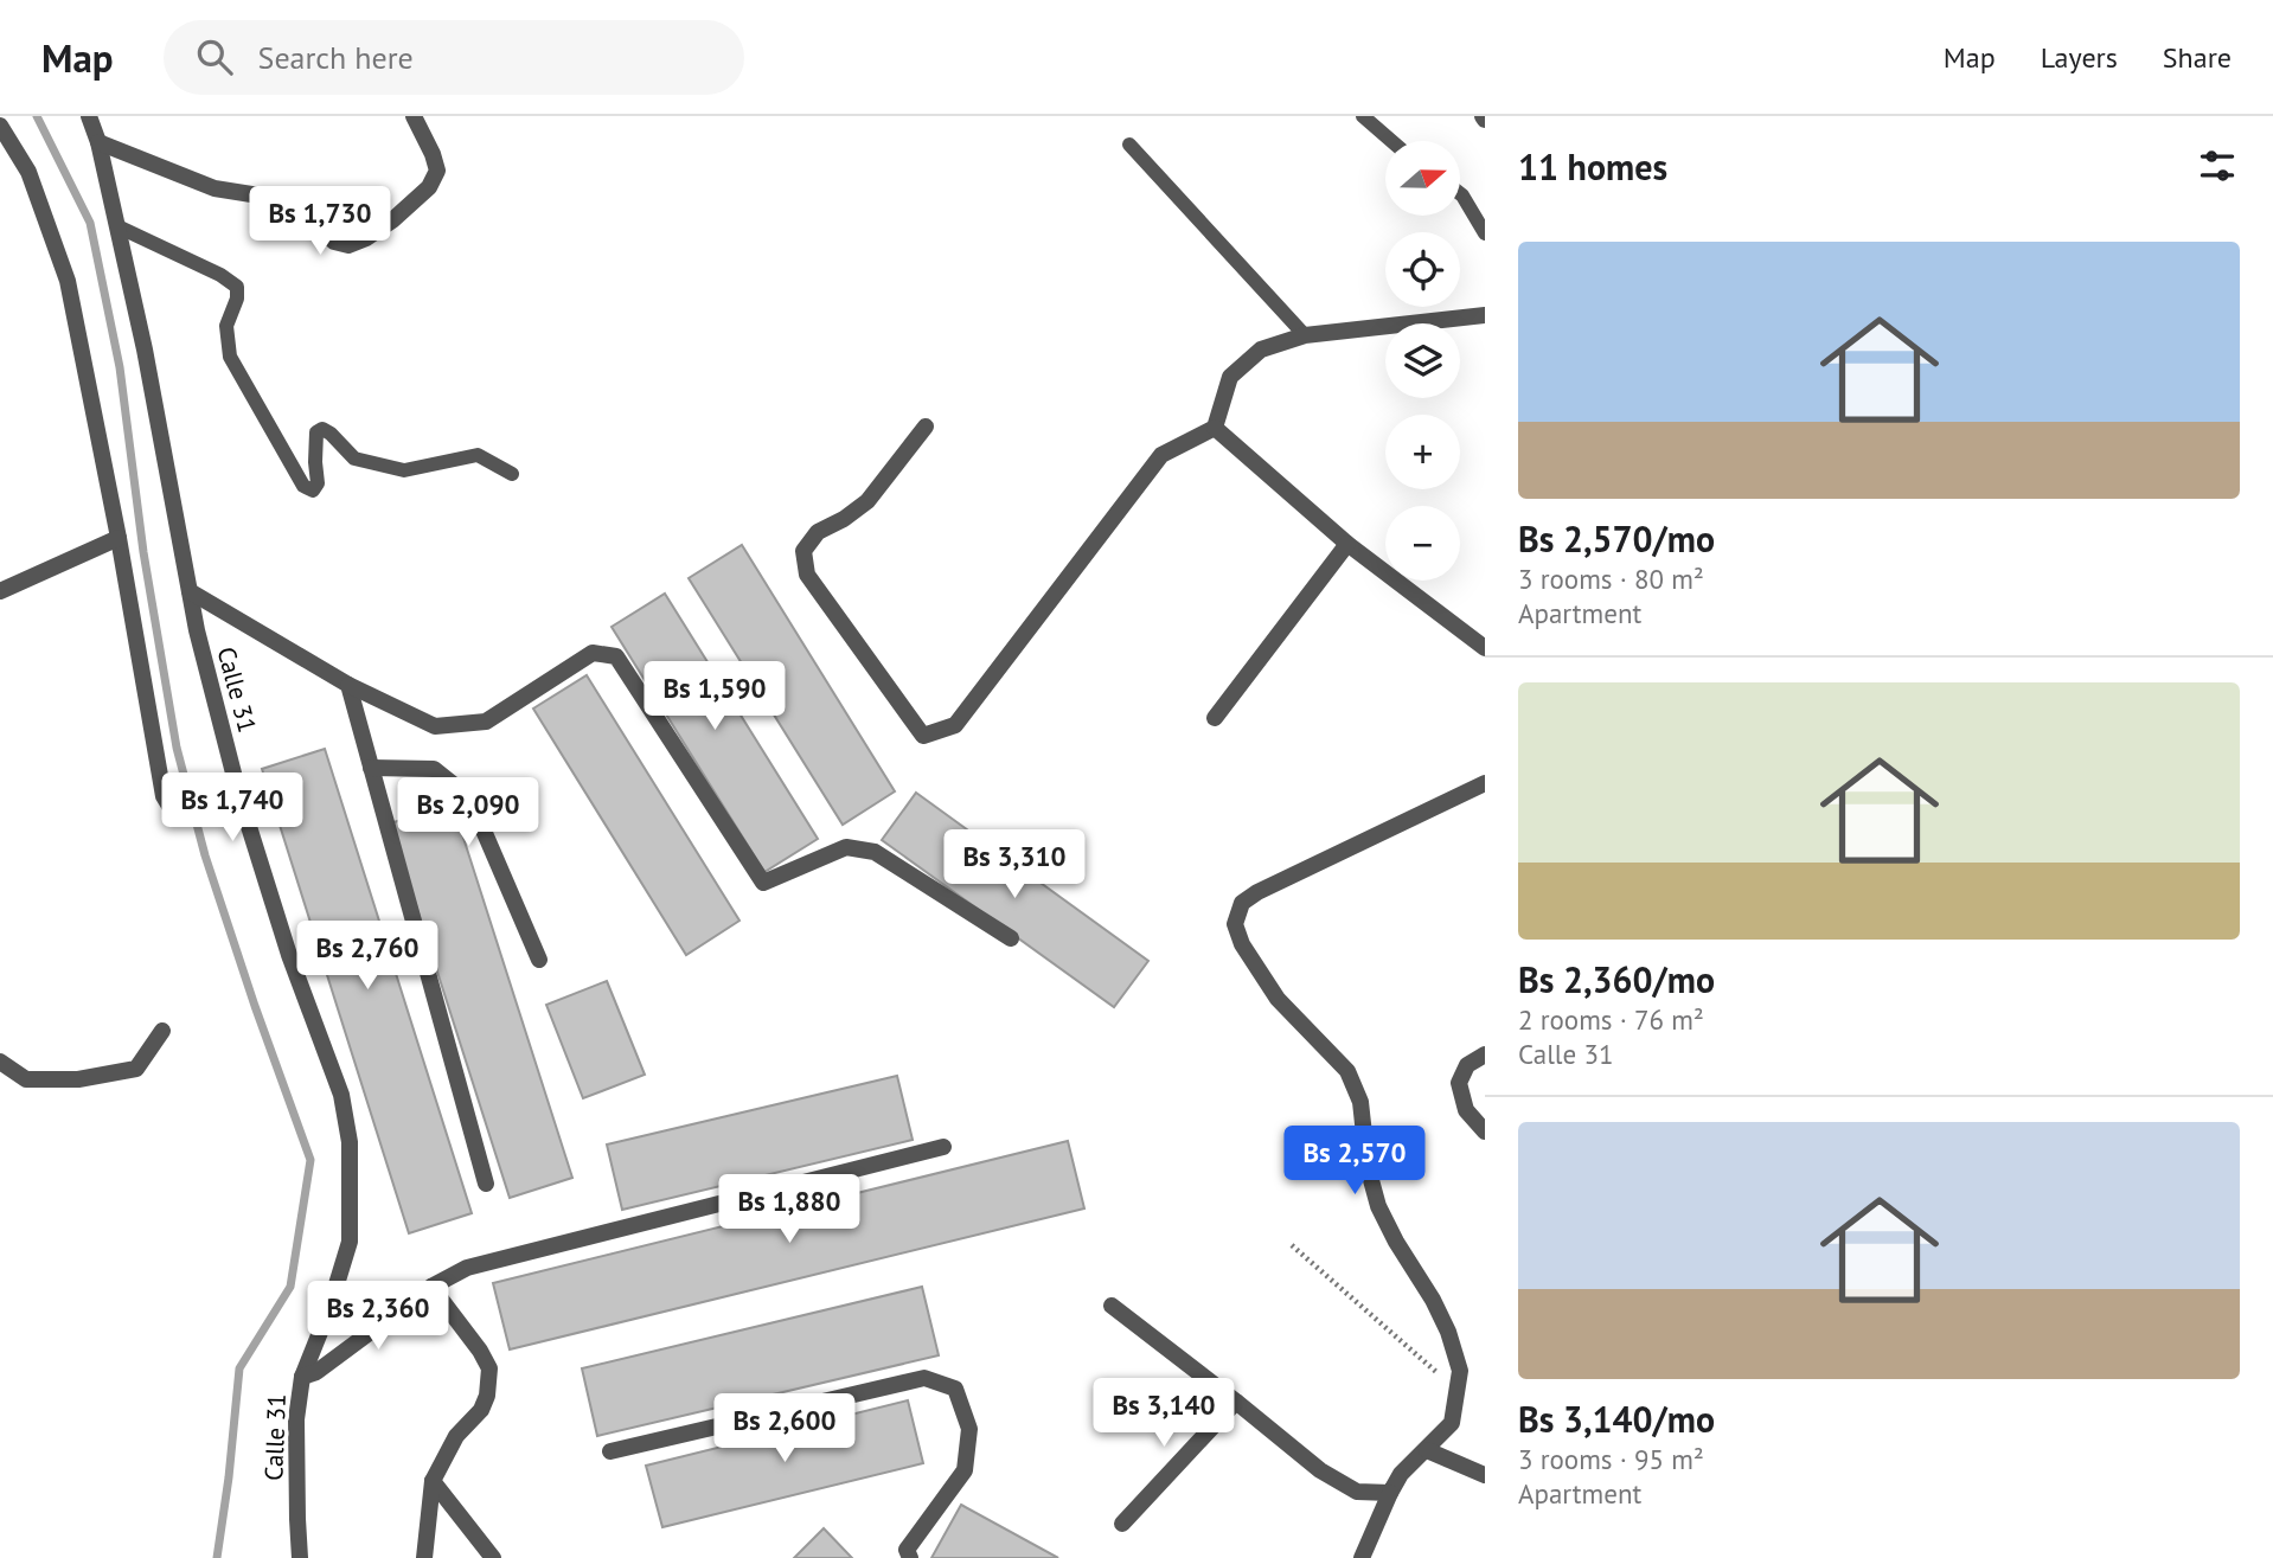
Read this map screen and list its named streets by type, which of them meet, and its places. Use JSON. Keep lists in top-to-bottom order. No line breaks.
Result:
{"streets":{"street":["Calle 31"]},"north":"right","page":{"header":"Map","search":"Search here","nav":["Map","Layers","Share"],"heading":"11 homes","map_buttons":["+","−"],"price":["Bs 1,730","Bs 1,590","Bs 1,740","Bs 2,090","Bs 3,310","Bs 2,760","Bs 2,570","Bs 1,880","Bs 2,360","Bs 3,140","Bs 2,600"],"list":[{"name":"Bs 2,570/mo","note":"3 rooms · 80 m² · Apartment"},{"name":"Bs 2,360/mo","note":"2 rooms · 76 m² · Calle 31"},{"name":"Bs 3,140/mo","note":"3 rooms · 95 m² · Apartment"}]}}
